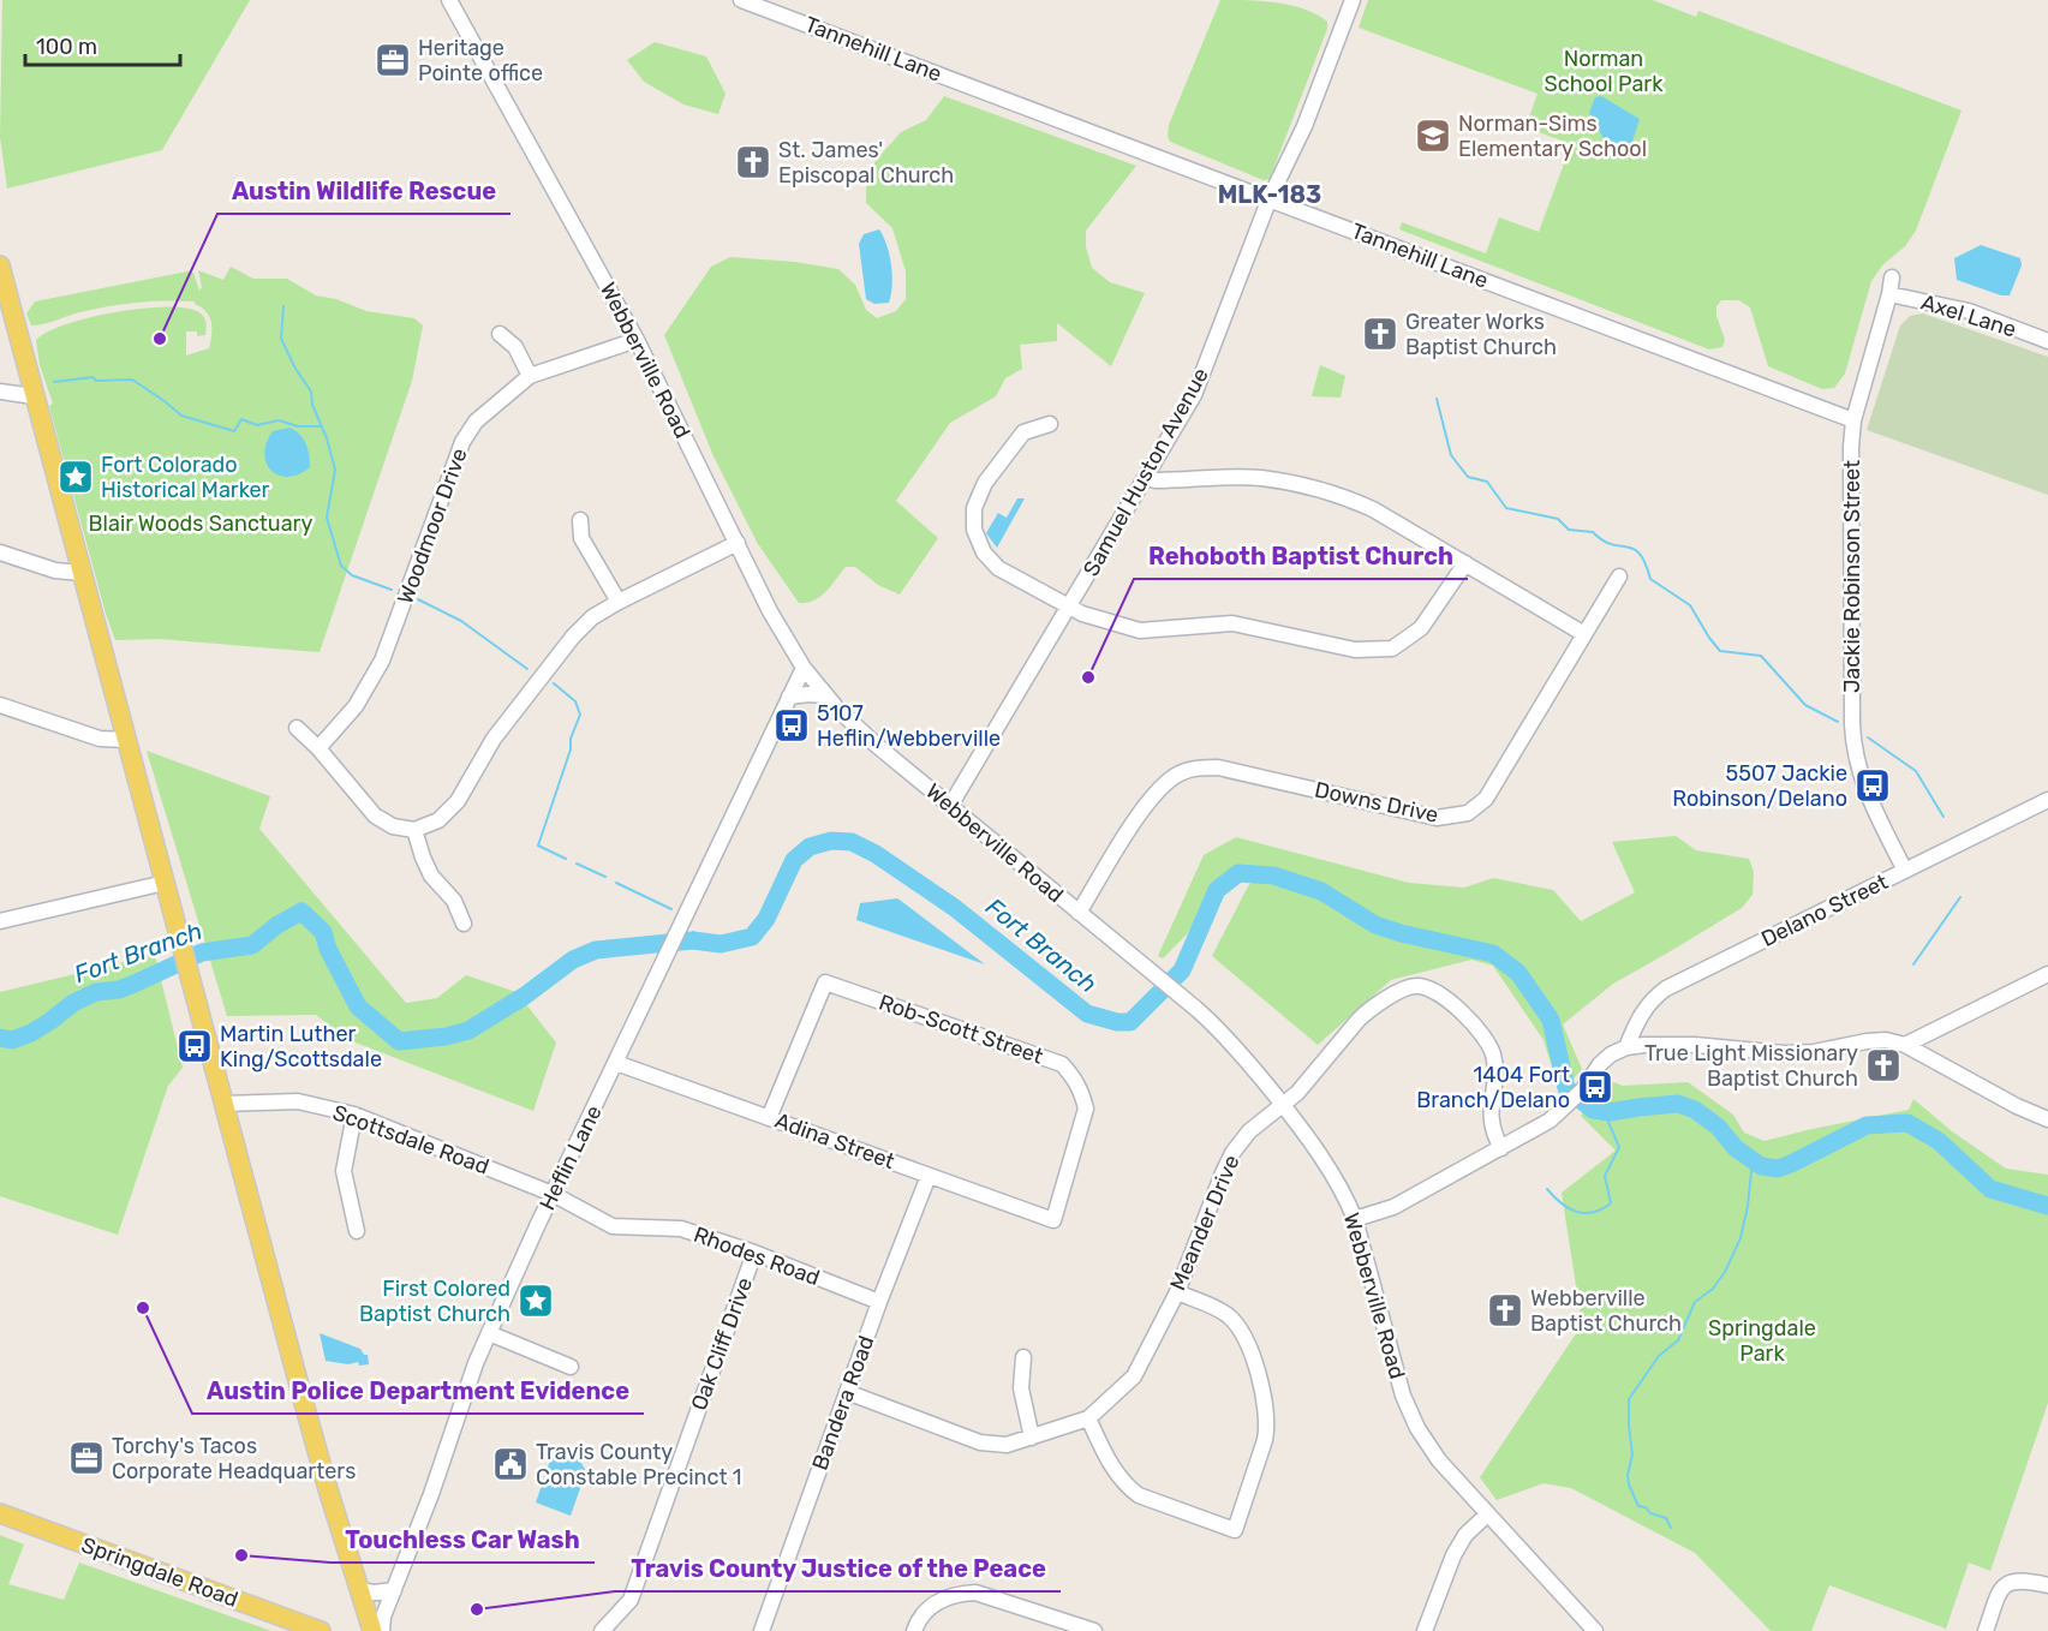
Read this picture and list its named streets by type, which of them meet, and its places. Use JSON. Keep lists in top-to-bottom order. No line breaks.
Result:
{"streets":{"main road":["Springdale Road"],"street":["Tannehill Lane","Axel Lane","Webberville Road","Samuel Huston Avenue","Woodmoor Drive","Jackie Robinson Street","Downs Drive","Delano Street","Rob-Scott Street","Scottsdale Road","Adina Street","Heflin Lane","Meander Drive","Rhodes Road","Oak Cliff Drive","Bandera Road"]},"crossings":[["Tannehill Lane","Samuel Huston Avenue"],["Tannehill Lane","Jackie Robinson Street"],["Axel Lane","Jackie Robinson Street"],["Webberville Road","Samuel Huston Avenue"],["Webberville Road","Woodmoor Drive"],["Webberville Road","Downs Drive"],["Webberville Road","Heflin Lane"],["Webberville Road","Meander Drive"],["Jackie Robinson Street","Delano Street"],["Rob-Scott Street","Adina Street"],["Scottsdale Road","Heflin Lane"],["Scottsdale Road","Rhodes Road"],["Adina Street","Heflin Lane"],["Adina Street","Bandera Road"],["Heflin Lane","Rhodes Road"],["Meander Drive","Bandera Road"],["Rhodes Road","Oak Cliff Drive"],["Rhodes Road","Bandera Road"]],"districts":["MLK-183"],"water":["Fort Branch"],"parks":["Norman School Park","Blair Woods Sanctuary","Springdale Park"],"places":{"office":["Heritage Pointe office","Torchy's Tacos Corporate Headquarters"],"school or university":["Norman-Sims Elementary School"],"church":["St. James' Episcopal Church","Greater Works Baptist Church","True Light Missionary Baptist Church","Webberville Baptist Church"],"other":["Austin Wildlife Rescue","Rehoboth Baptist Church","Austin Police Department Evidence","Touchless Car Wash","Travis County Justice of the Peace"],"place":["Fort Colorado Historical Marker","First Colored Baptist Church"],"bus stop":["5107 Heflin/Webberville","5507 Jackie Robinson/Delano","Martin Luther King/Scottsdale","1404 Fort Branch/Delano"],"public building":["Travis County Constable Precinct 1"]},"scale_bar":"100 m"}
